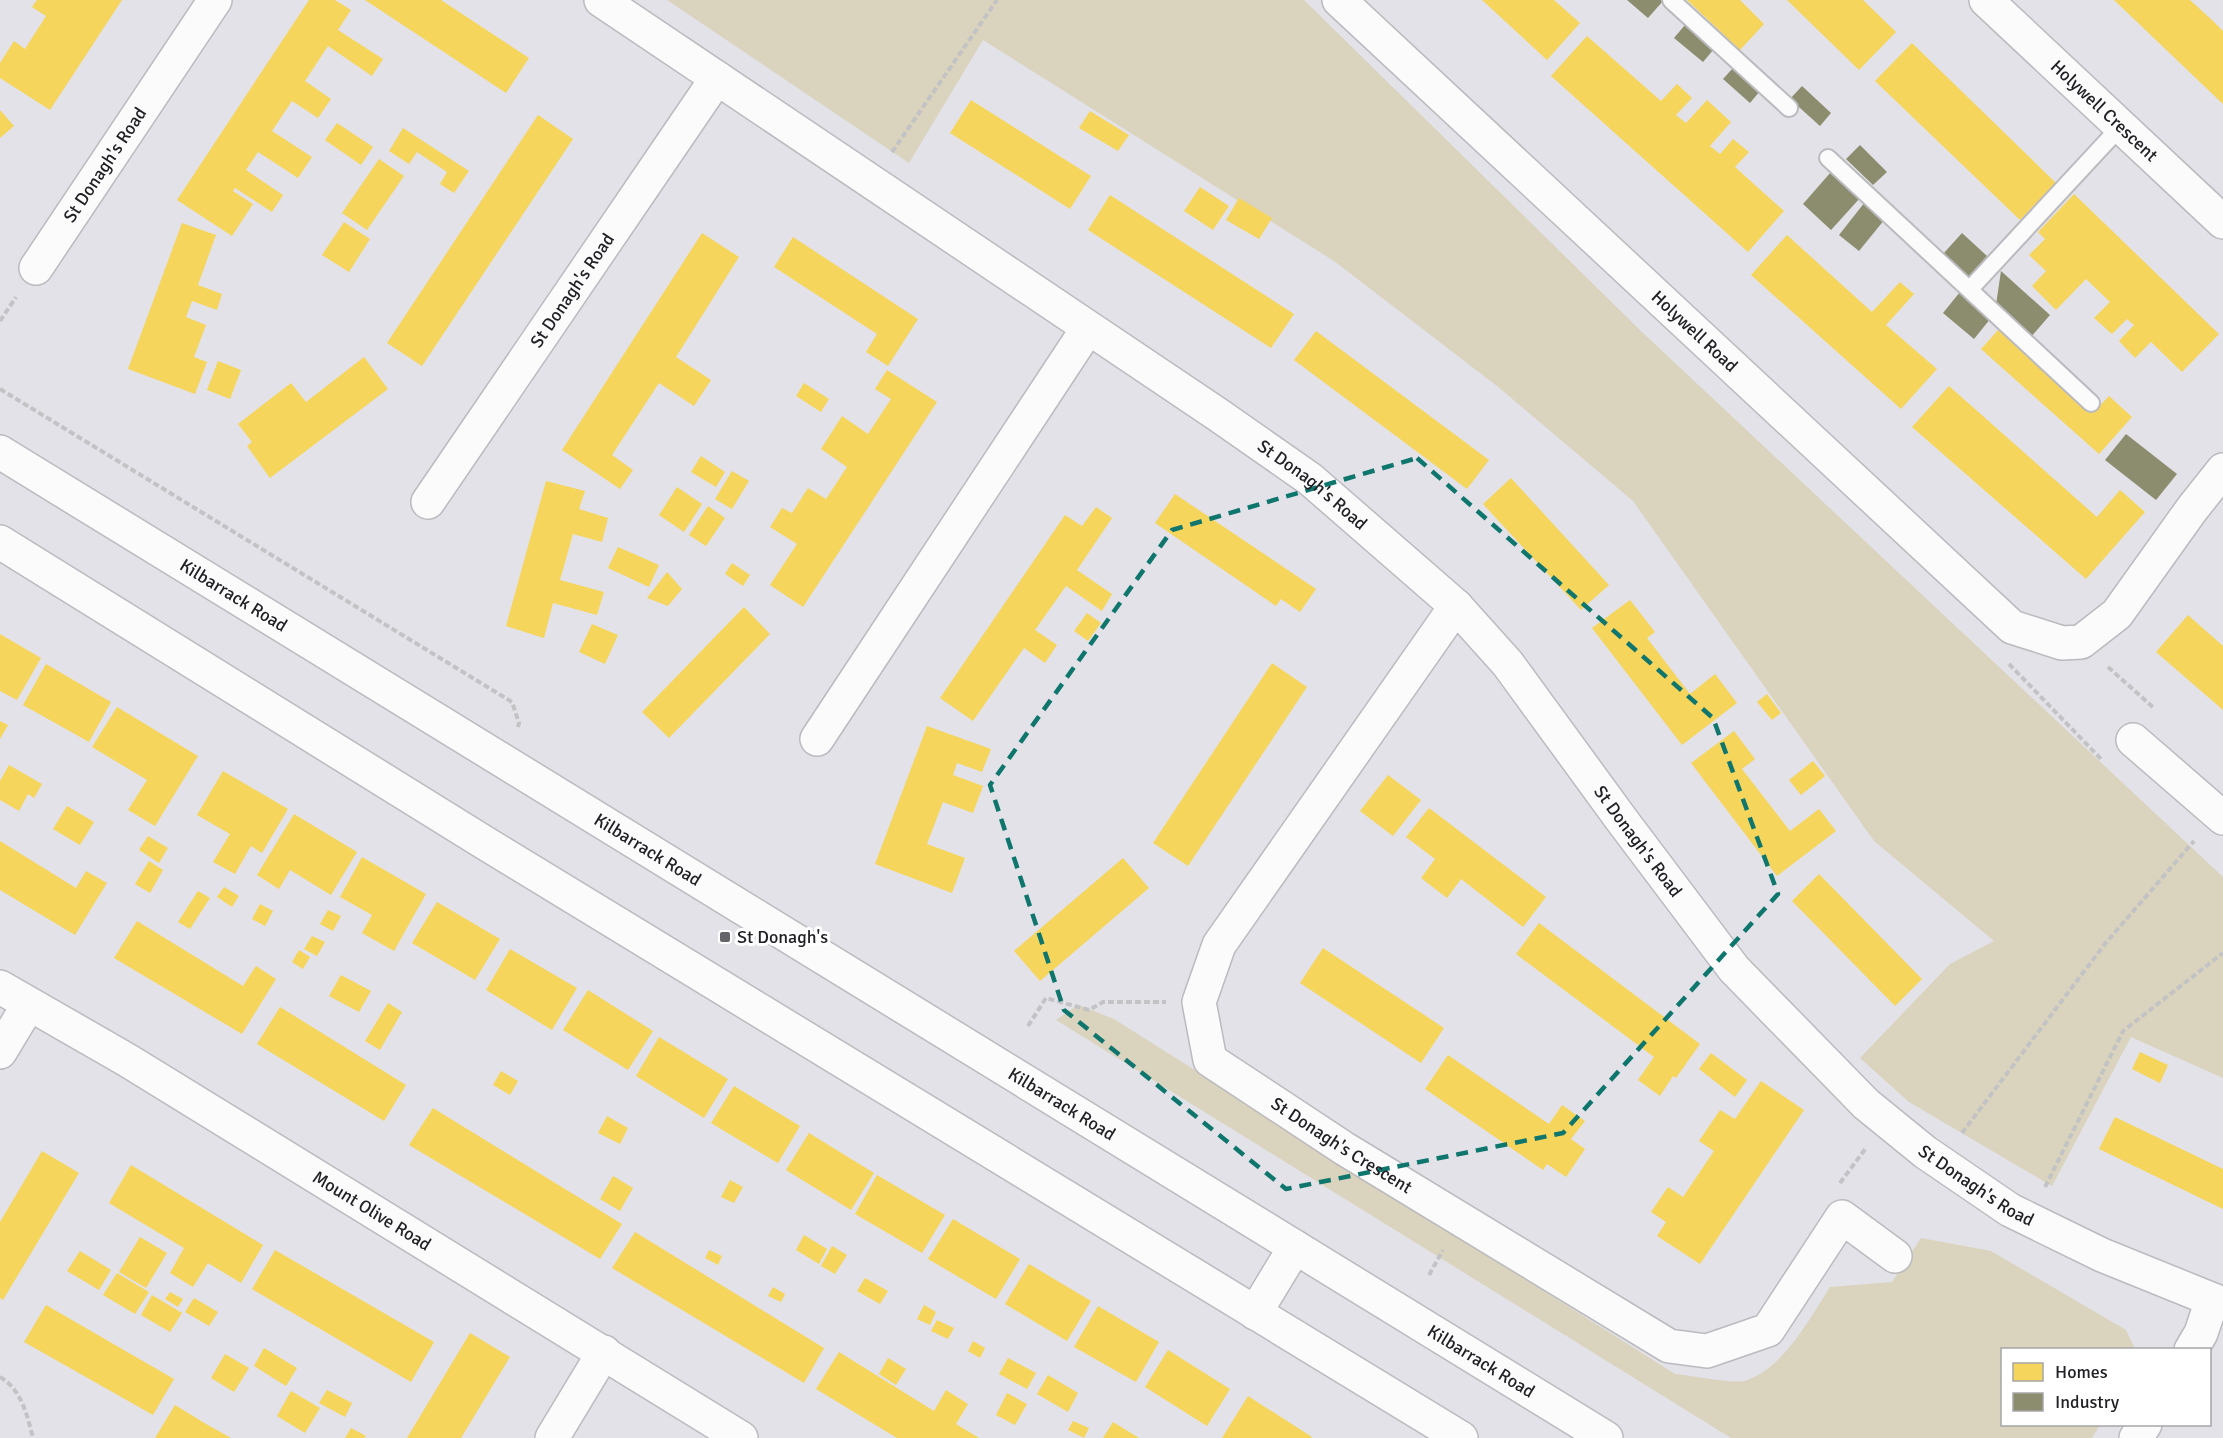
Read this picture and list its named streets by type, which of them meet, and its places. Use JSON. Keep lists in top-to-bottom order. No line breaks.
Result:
{"streets":{"street":["Holywell Crescent","St Donagh's Road","Holywell Road","Kilbarrack Road","St Donagh's Crescent","Mount Olive Road"]},"places":{"transit":["St Donagh's"]},"legend":["Homes","Industry"]}
